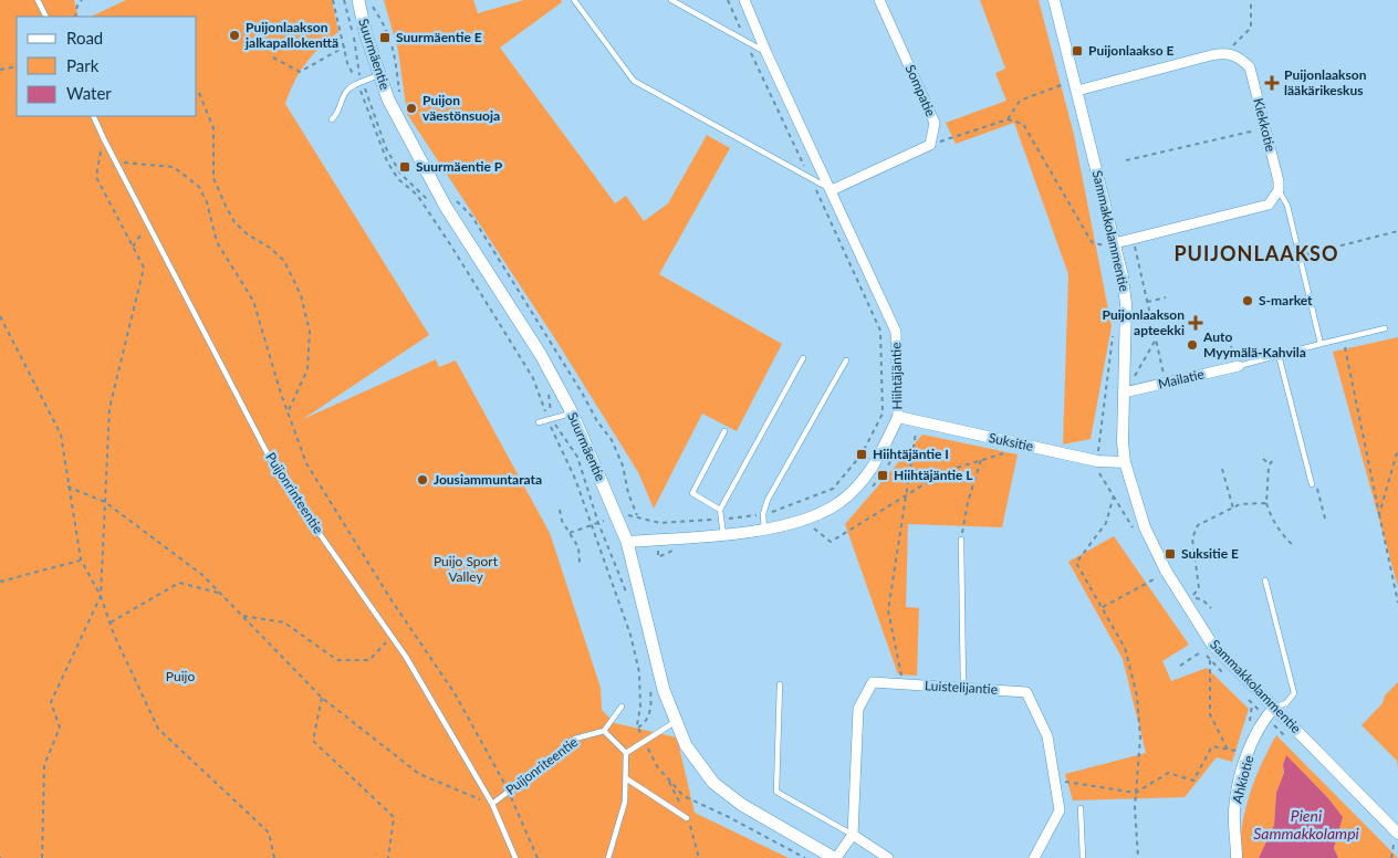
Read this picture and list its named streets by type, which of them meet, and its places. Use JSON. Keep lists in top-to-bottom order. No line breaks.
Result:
{"streets":{"main road":["Suurmäentie"],"street":["Sompatie","Kiekkotie","Sammakkolammentie","Hiihtäjäntie","Mailatie","Suksitie","Luistelijantie","Ahkiotie"],"lane":["Puijonrinteentie","Puijonriteentie"]},"crossings":[["Suurmäentie","Hiihtäjäntie"],["Sammakkolammentie","Mailatie"],["Sammakkolammentie","Suksitie"],["Sammakkolammentie","Ahkiotie"],["Hiihtäjäntie","Suksitie"],["Puijonrinteentie","Puijonriteentie"]],"districts":["PUIJONLAAKSO"],"water":["Pieni Sammakkolampi"],"parks":["Puijo Sport Valley","Puijo"],"places":{"other":["Puijonlaakson jalkapallokenttä","Puijon väestönsuoja","S-market","Auto Myymälä-Kahvila","Jousiammuntarata"],"transit":["Suurmäentie E","Puijonlaakso E","Suurmäentie P","Hiihtäjäntie I","Hiihtäjäntie L","Suksitie E"],"health":["Puijonlaakson lääkärikeskus","Puijonlaakson apteekki"]},"legend":["Road","Park","Water"]}
